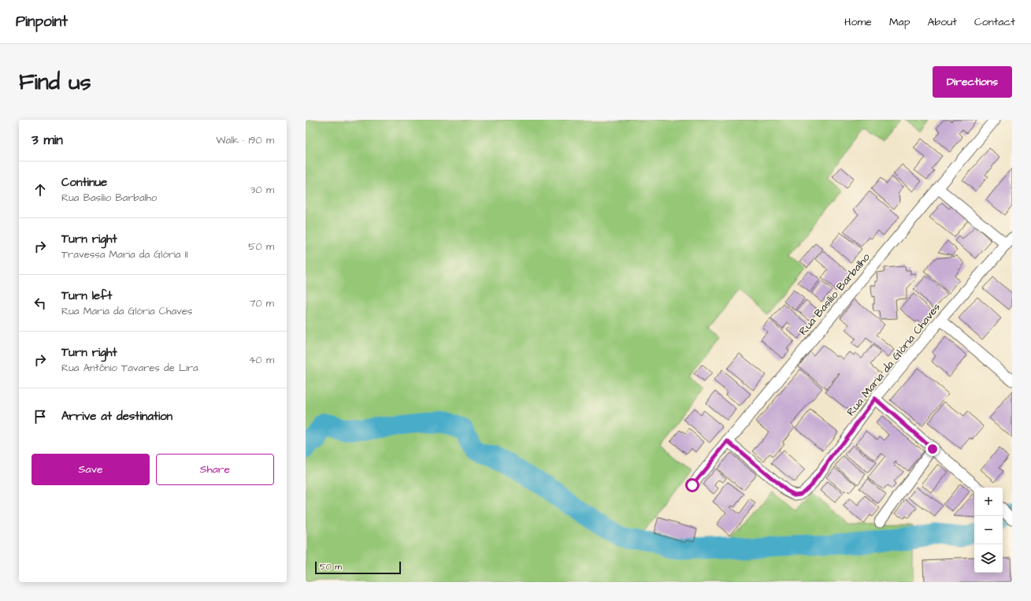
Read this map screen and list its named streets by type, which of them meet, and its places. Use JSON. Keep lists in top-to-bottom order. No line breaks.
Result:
{"streets":{"street":["Rua Basílio Barbalho","Rua Maria da Glória Chaves"]},"crossings":[["Rua Basílio Barbalho","Rua Maria da Glória Chaves"]],"scale_bar":"50 m","page":{"header":"Pinpoint","nav":["Home","Map","About","Contact"],"buttons":["Directions",["Save","Share"]],"title":"Find us","heading":["3 min","Walk · 190 m"],"list":[["Continue","Rua Basílio Barbalho","30 m"],["Turn right","Travessa Maria da Glória II","50 m"],["Turn left","Rua Maria da Glória Chaves","70 m"],["Turn right","Rua Antônio Tavares de Lira","40 m"],"Arrive at destination"],"map_buttons":["+","−"],"scale":"50 m"}}
